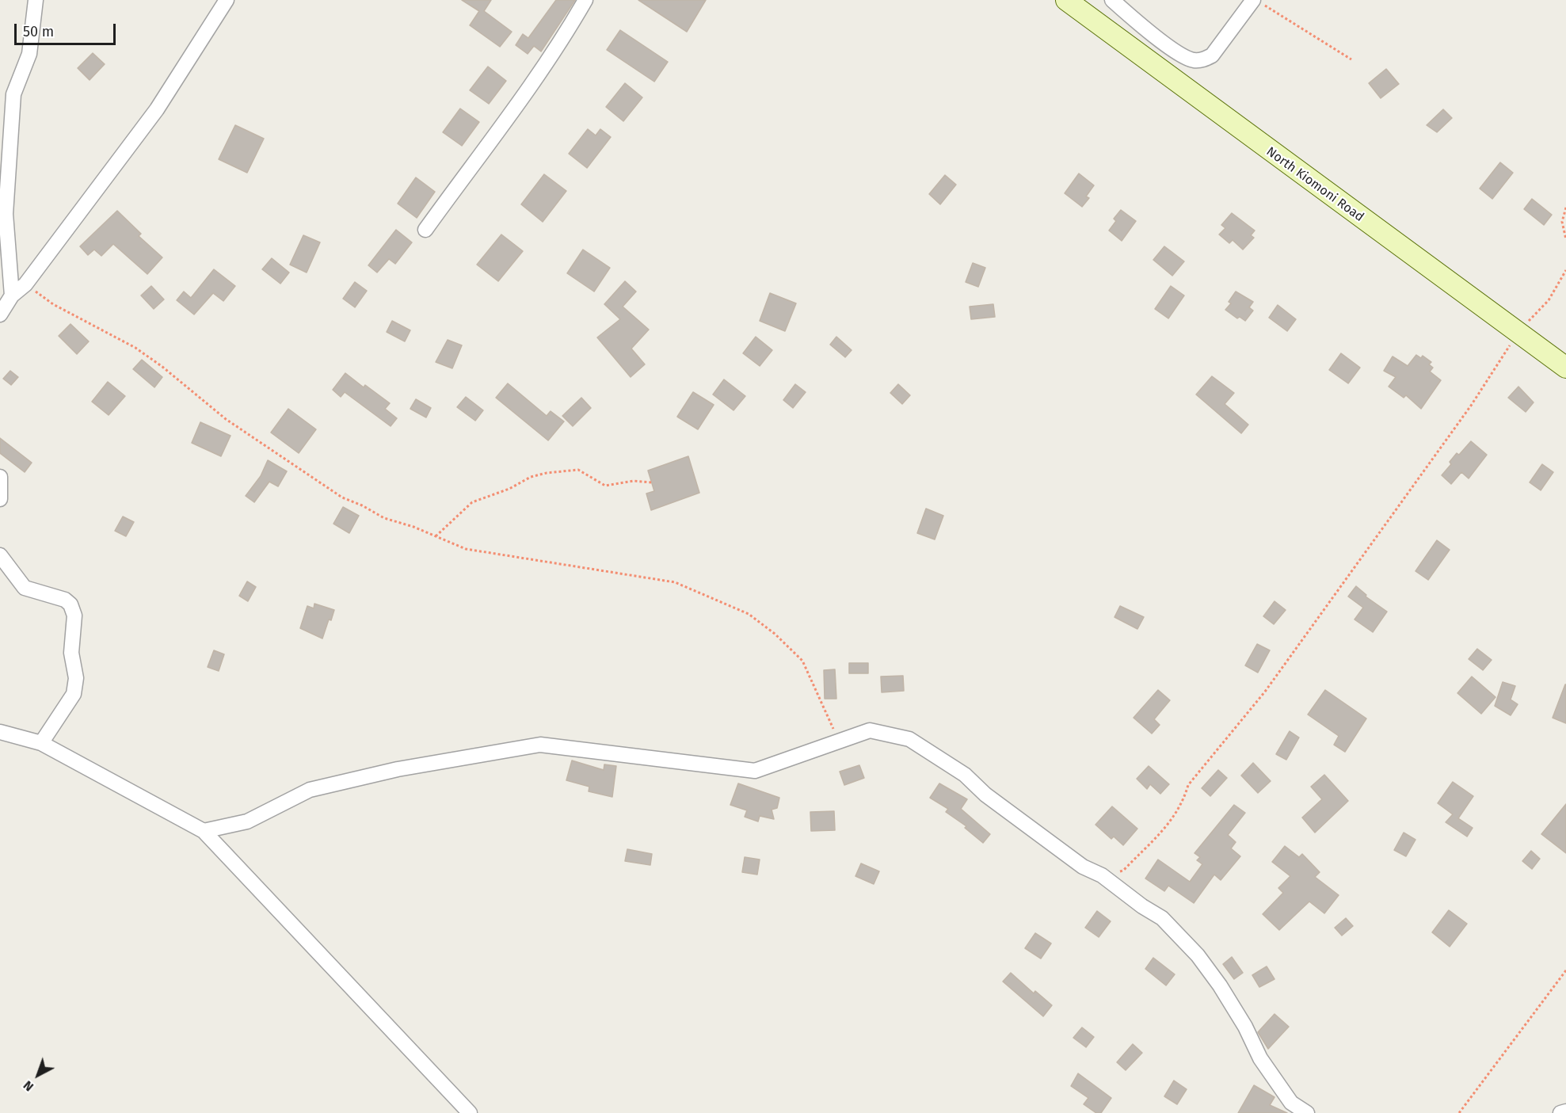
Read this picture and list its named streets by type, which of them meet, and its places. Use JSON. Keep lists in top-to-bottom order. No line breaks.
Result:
{"streets":{"main road":["North Kiomoni Road"]},"scale_bar":"50 m","north":"bottom left"}
